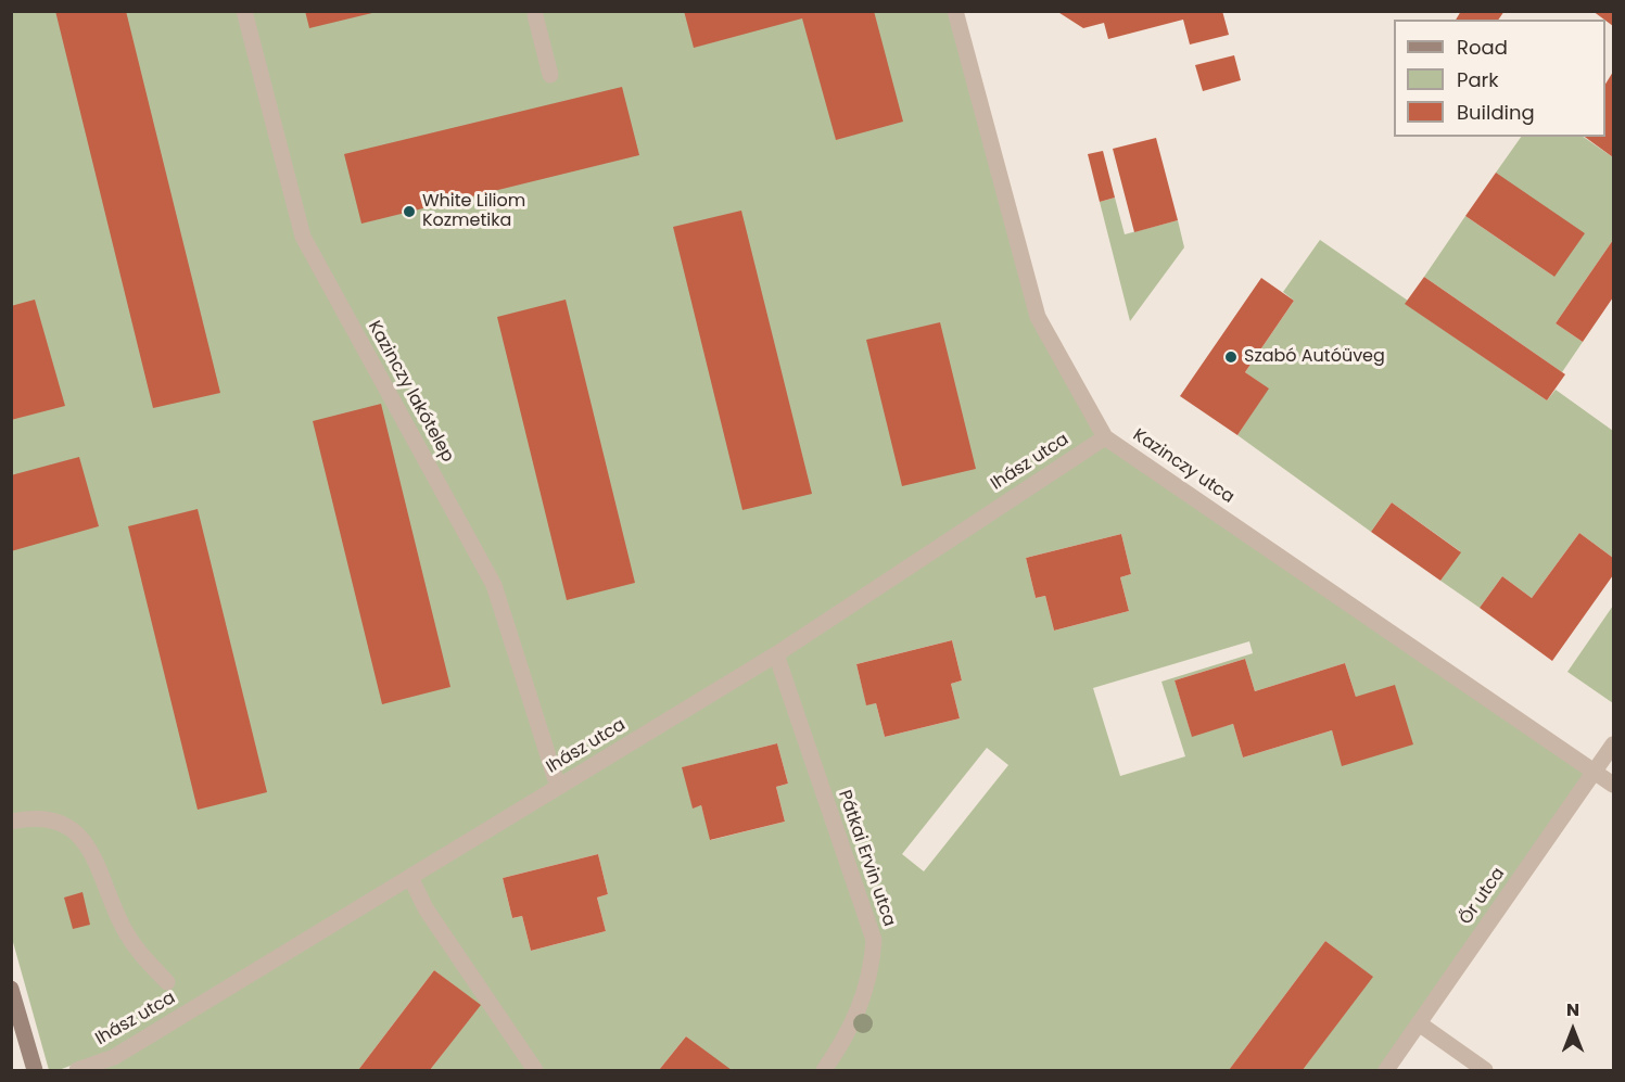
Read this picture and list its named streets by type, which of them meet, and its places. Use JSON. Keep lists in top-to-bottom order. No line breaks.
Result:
{"streets":{"street":["Kazinczy lakótelep","Ihász utca","Kazinczy utca","Pátkai Ervin utca","Őr utca"]},"crossings":[["Kazinczy lakótelep","Ihász utca"],["Ihász utca","Kazinczy utca"],["Ihász utca","Pátkai Ervin utca"],["Kazinczy utca","Őr utca"]],"places":["White Liliom Kozmetika","Szabó Autóüveg"],"legend":["Road","Park","Building"],"north":"top"}
